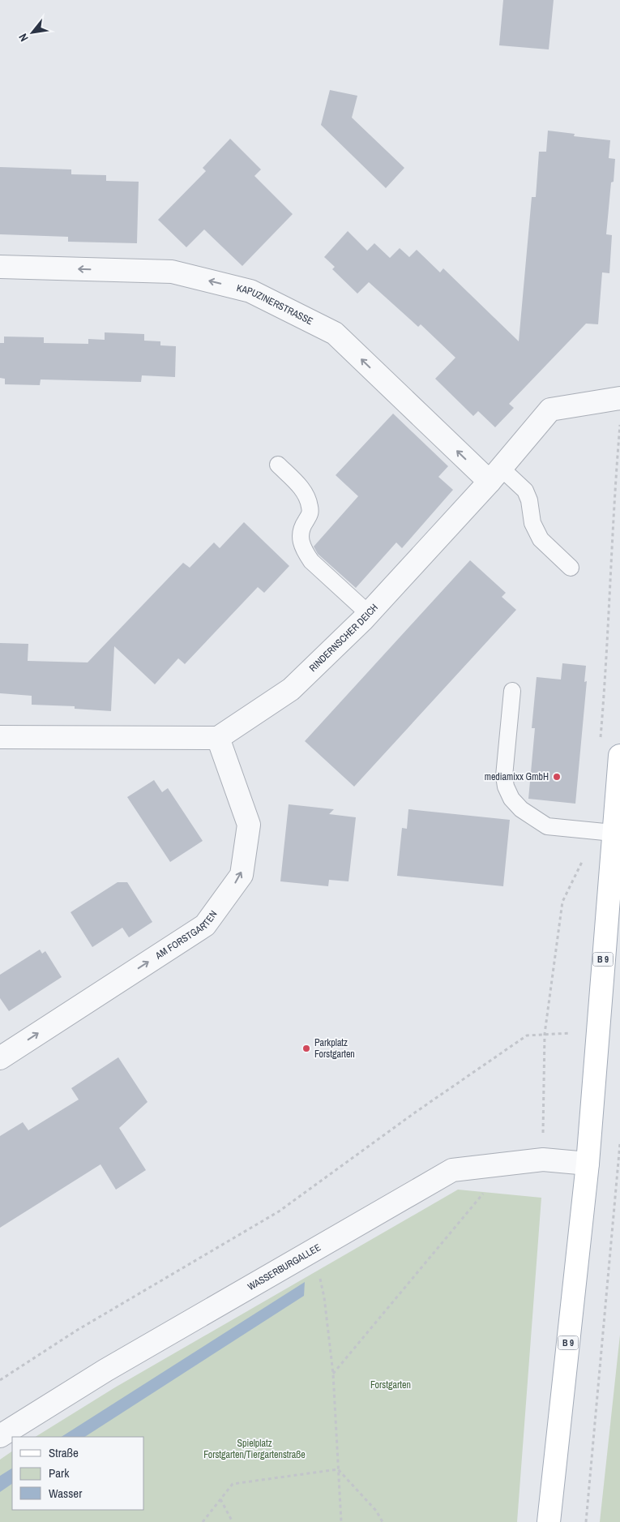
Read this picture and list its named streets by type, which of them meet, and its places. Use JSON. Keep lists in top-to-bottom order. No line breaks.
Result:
{"streets":{"main road":["B 9"],"street":["KAPUZINERSTRASSE","RINDERNSCHER DEICH","AM FORSTGARTEN","WASSERBURGALLEE"]},"crossings":[["KAPUZINERSTRASSE","RINDERNSCHER DEICH"],["RINDERNSCHER DEICH","AM FORSTGARTEN"],["B 9","WASSERBURGALLEE"]],"one_way":["KAPUZINERSTRASSE","AM FORSTGARTEN"],"parks":["Forstgarten","Spielplatz Forstgarten/Tiergartenstraße"],"places":["mediamixx GmbH","Parkplatz Forstgarten"],"legend":["Straße","Park","Wasser"],"north":"bottom left"}
